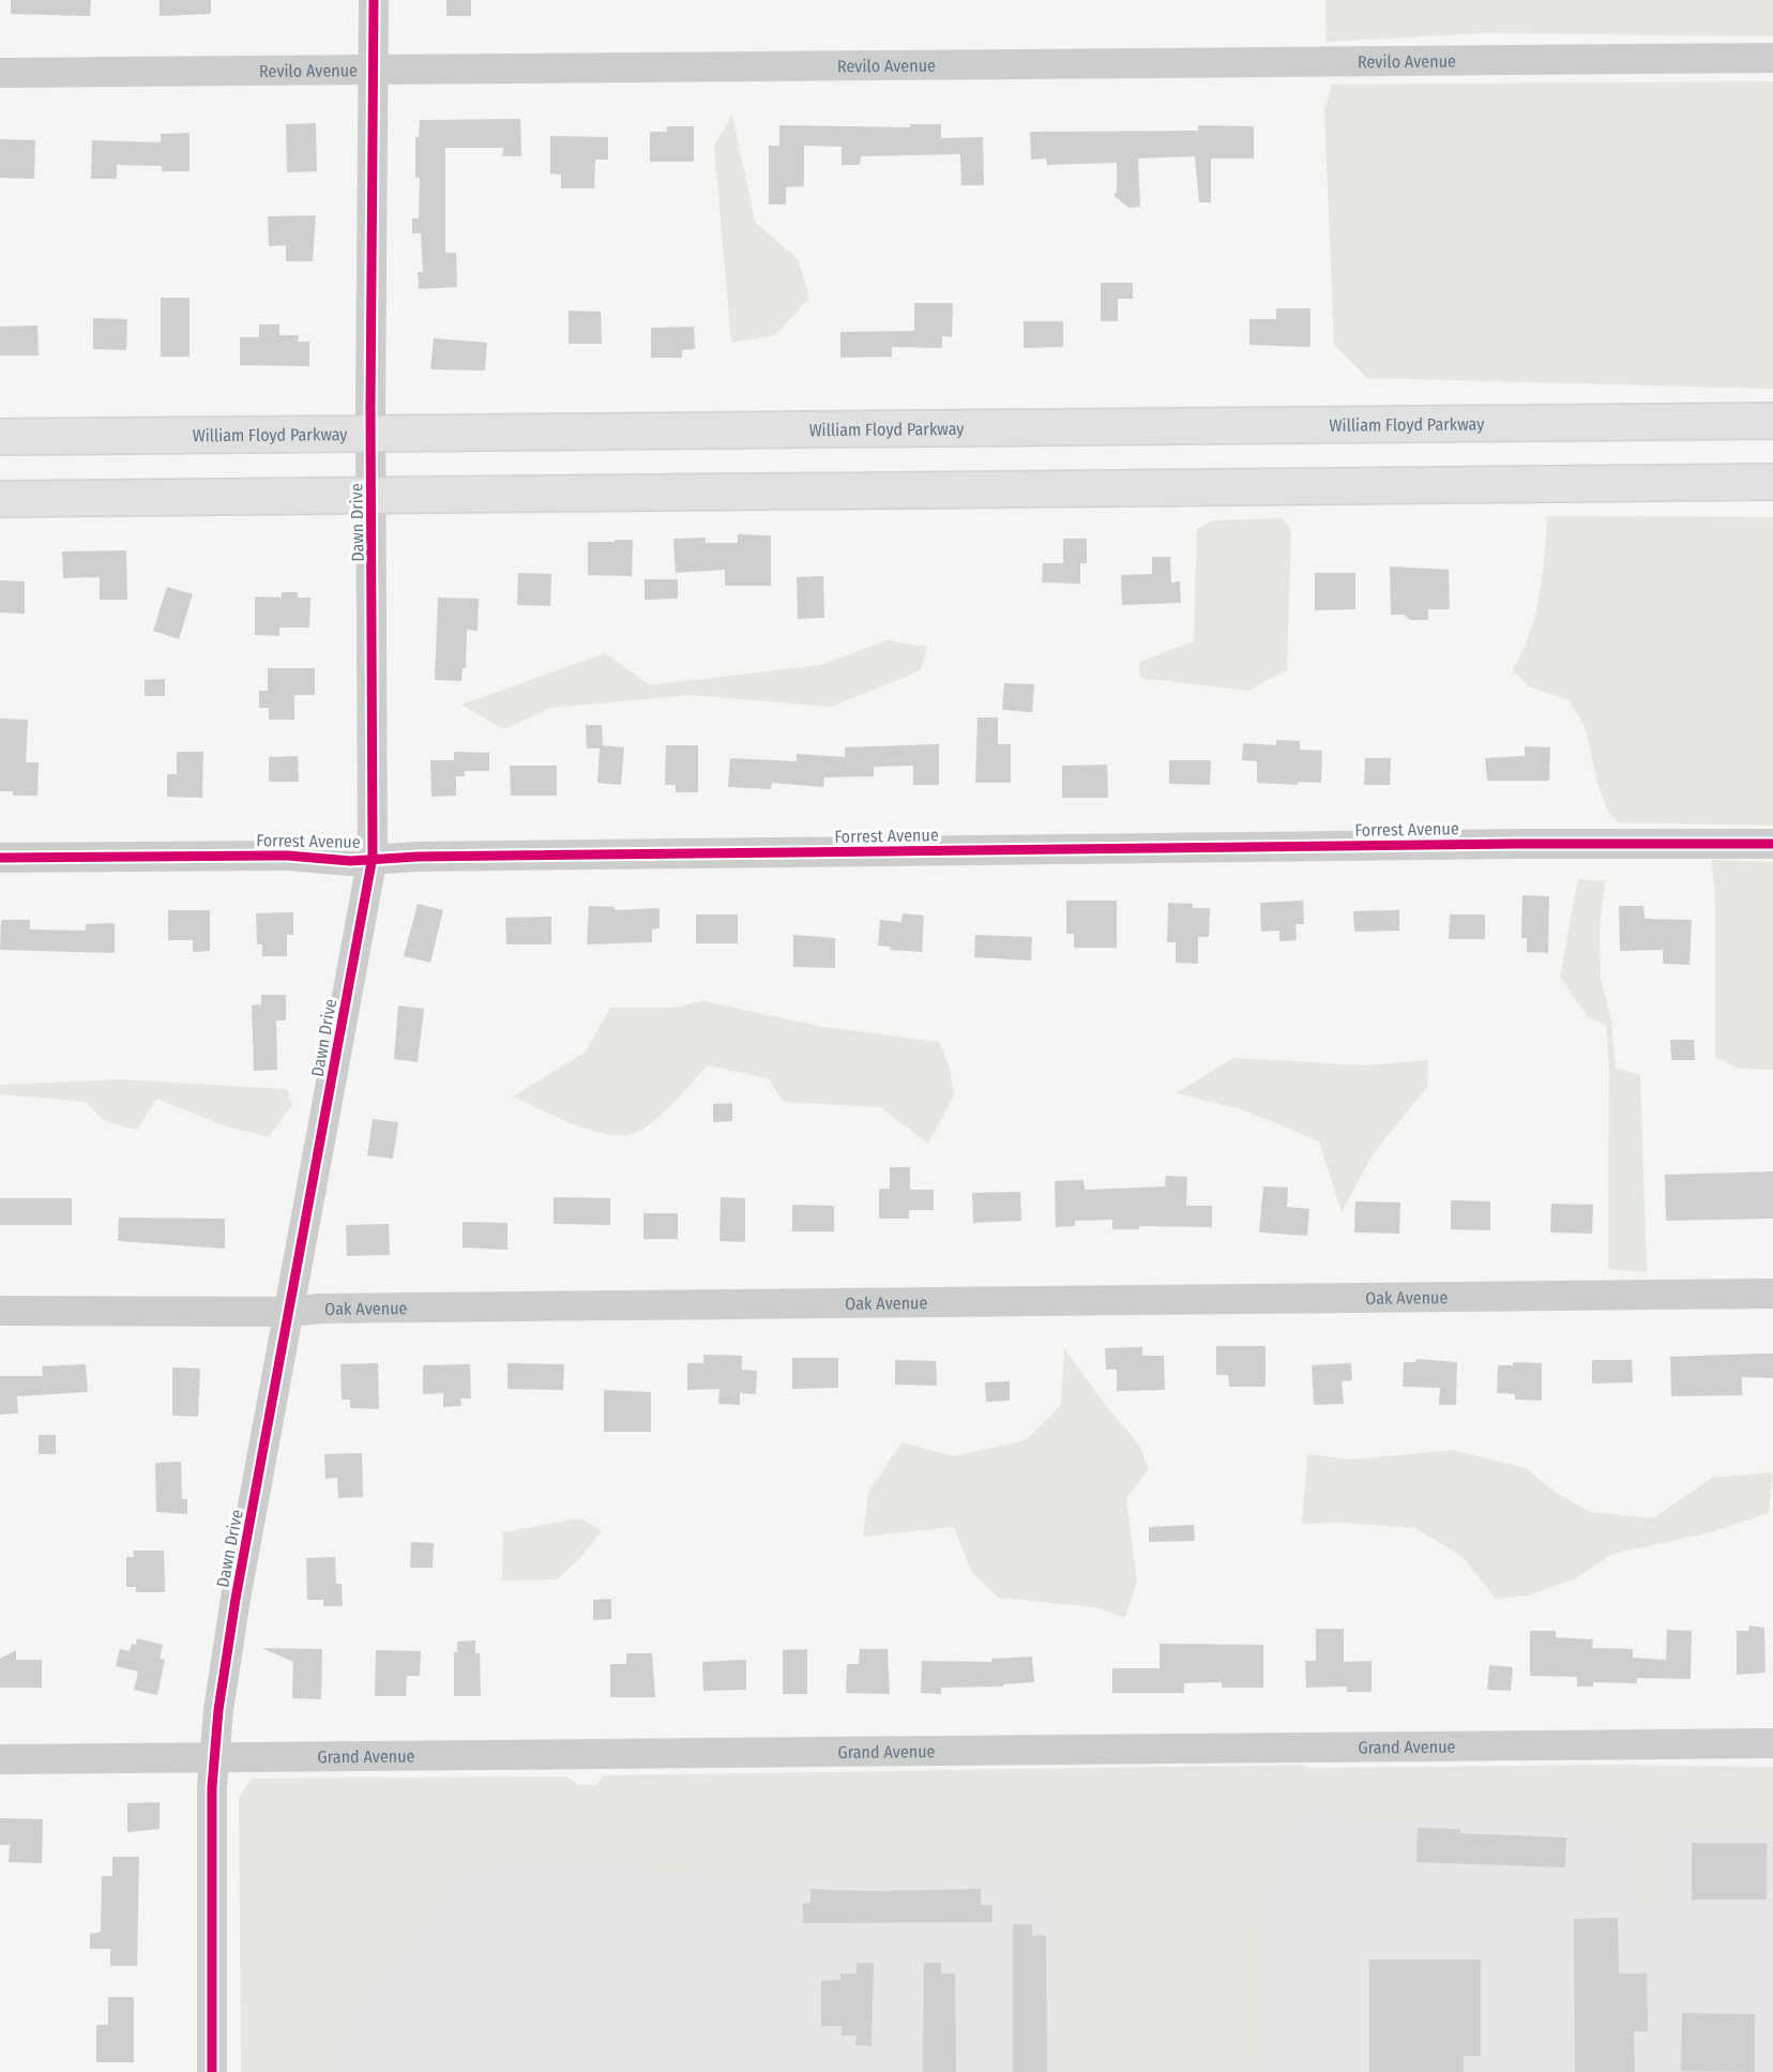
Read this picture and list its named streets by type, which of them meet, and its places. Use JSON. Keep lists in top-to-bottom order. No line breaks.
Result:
{"streets":{"highway":["William Floyd Parkway"],"street":["Revilo Avenue","Dawn Drive","Forrest Avenue","Oak Avenue","Grand Avenue"]},"crossings":[["Revilo Avenue","Dawn Drive"],["William Floyd Parkway","Dawn Drive"],["Dawn Drive","Forrest Avenue"],["Dawn Drive","Oak Avenue"],["Dawn Drive","Grand Avenue"]]}
